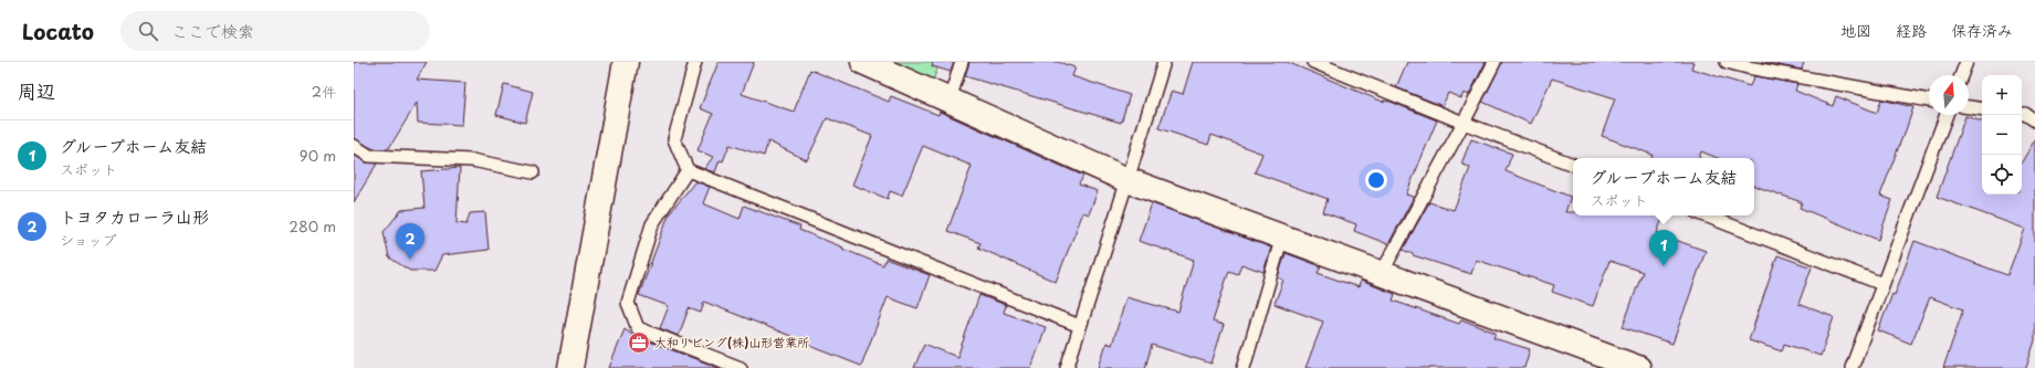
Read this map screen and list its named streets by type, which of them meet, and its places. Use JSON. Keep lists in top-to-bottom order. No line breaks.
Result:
{"places":{"office":["大和リビング(株)山形営業所"]},"north":"top","page":{"header":"Locato","search":"ここで検索","nav":["地図","経路","保存済み"],"heading":["周辺","2件"],"map_buttons":["+","−"],"list":[{"mark":"1","name":"グループホーム友結","note":"スポット","value":"90 m"},{"mark":"2","name":"トヨタカローラ山形","note":"ショップ","value":"280 m"}],"popup":["グループホーム友結","スポット"],"pins":["2","1"]}}
